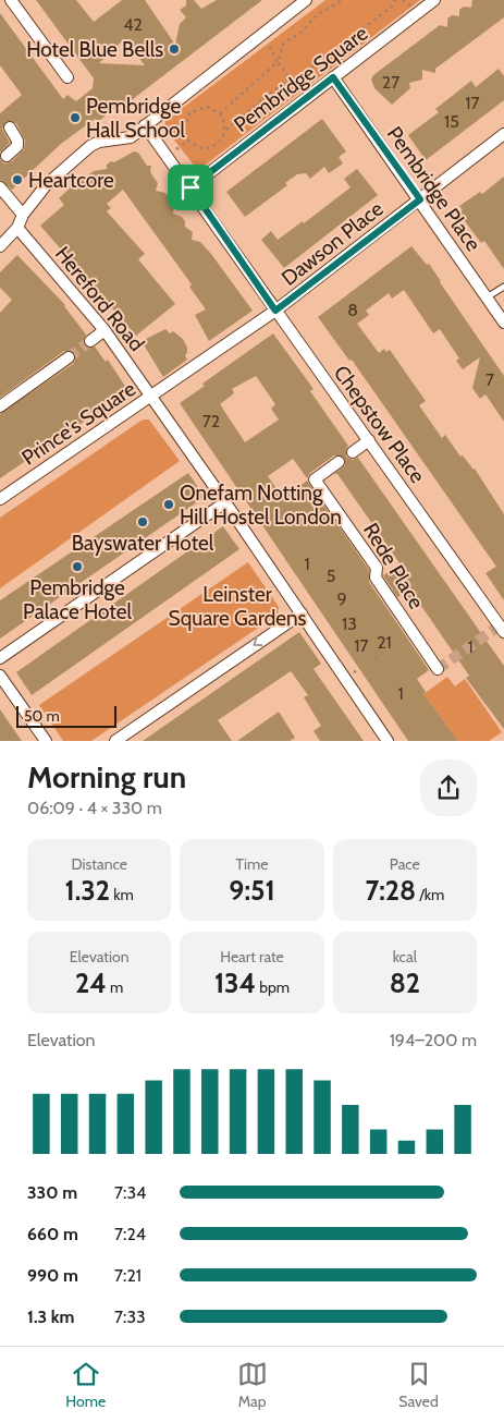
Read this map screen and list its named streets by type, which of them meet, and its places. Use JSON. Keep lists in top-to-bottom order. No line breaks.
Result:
{"streets":{"street":["Pembridge Square","Pembridge Place","Dawson Place","Hereford Road","Prince's Square","Chepstow Place","Rede Place"]},"crossings":[["Pembridge Square","Pembridge Place"],["Pembridge Square","Chepstow Place"],["Pembridge Place","Dawson Place"],["Dawson Place","Hereford Road"],["Dawson Place","Prince's Square"],["Dawson Place","Chepstow Place"],["Hereford Road","Prince's Square"]],"parks":["Leinster Square Gardens"],"places":["Hotel Blue Bells","Pembridge Hall School","Heartcore","Onefam Notting Hill Hostel London","Bayswater Hotel","Pembridge Palace Hotel"],"house_numbers":["42","27","17","15","8","7","72","1","5","9","13","21","17","1","1"],"scale_bar":"50 m","page":{"scale":"50 m","heading":["Morning run","06:09 · 4 × 330 m"],"stats":[["Distance","1.32 km"],["Time","9:51"],["Pace","7:28 /km"],["Elevation","24 m"],["Heart rate","134 bpm"],["kcal","82"]],"chart":["Elevation","194–200 m"],"list":[{"name":"330 m","note":"7:34"},{"name":"660 m","note":"7:24"},{"name":"990 m","note":"7:21"},{"name":"1.3 km","note":"7:33"}],"tabs":["Home","Map","Saved"]}}
